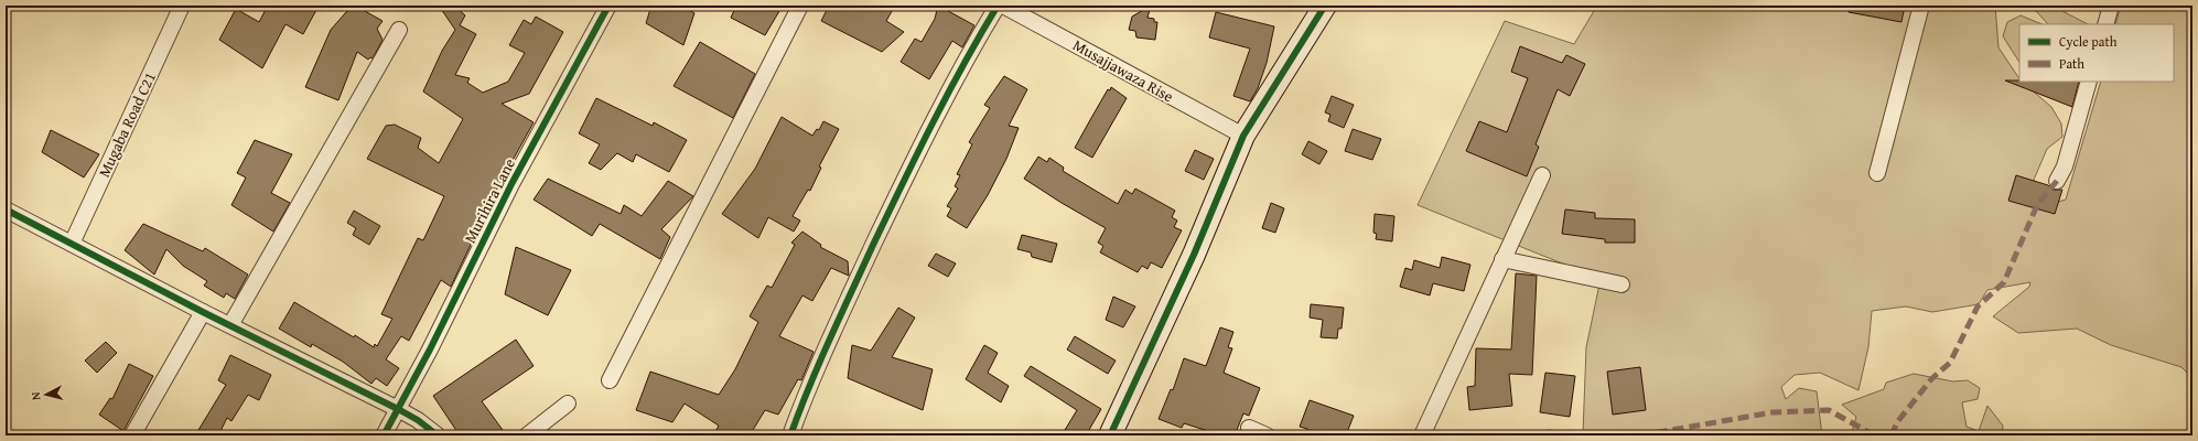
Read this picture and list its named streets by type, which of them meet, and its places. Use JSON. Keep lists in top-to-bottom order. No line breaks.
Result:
{"streets":{"street":["Musajjawaza Rise","Mugaba Road C21","Murihira Lane"]},"legend":["Cycle path","Path"],"north":"left"}
